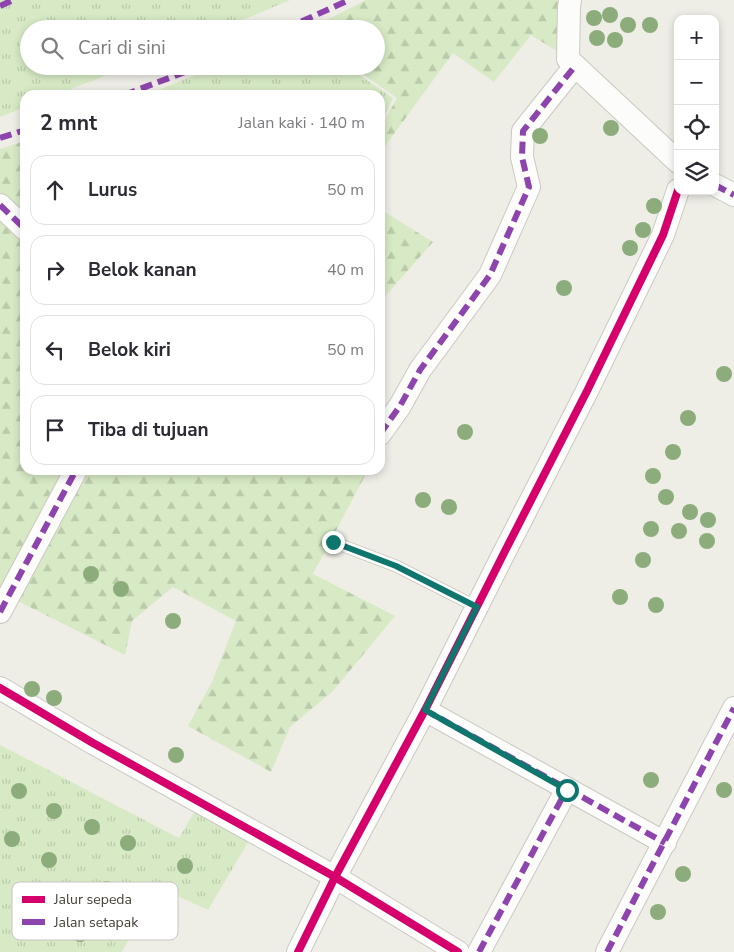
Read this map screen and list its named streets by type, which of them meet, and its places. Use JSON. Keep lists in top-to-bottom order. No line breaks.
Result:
{"legend":["Jalur sepeda","Jalan setapak"],"page":{"map_buttons":["+","−"],"search":"Cari di sini","heading":["2 mnt","Jalan kaki · 140 m"],"list":[["Lurus","50 m"],["Belok kanan","40 m"],["Belok kiri","50 m"],"Tiba di tujuan"]}}
